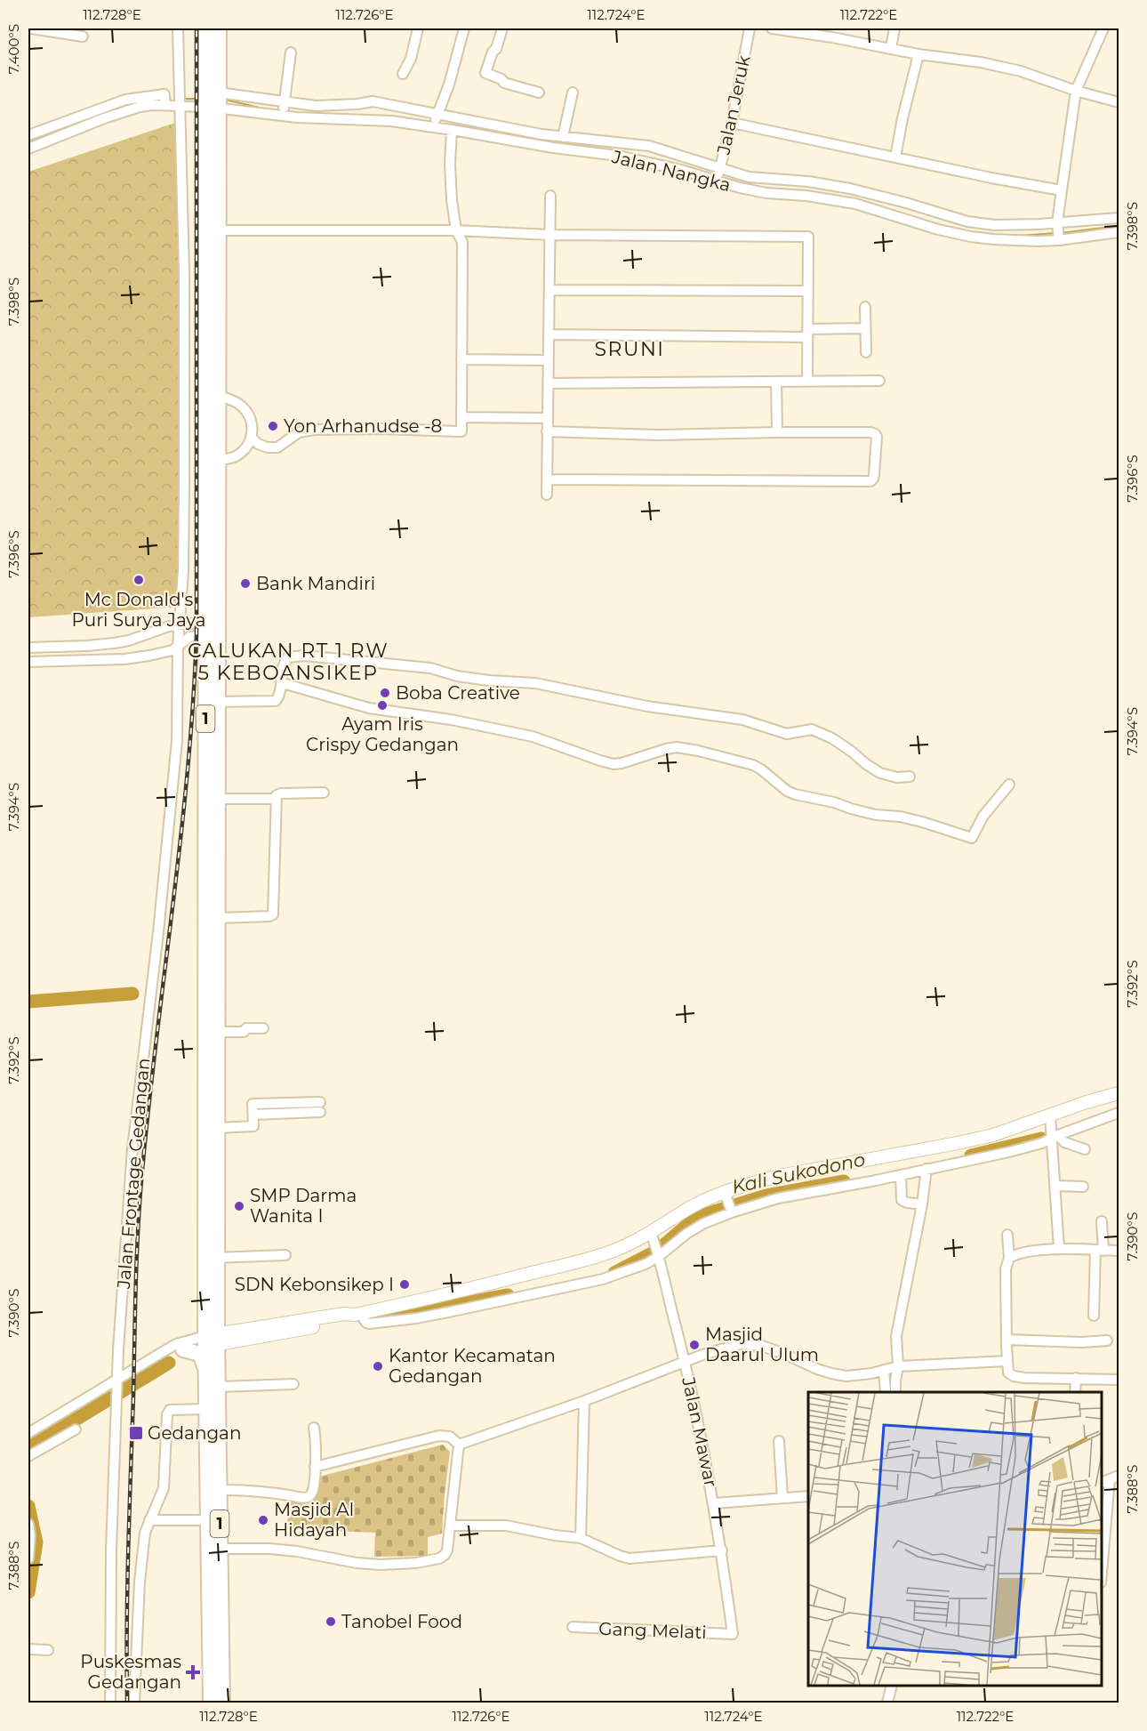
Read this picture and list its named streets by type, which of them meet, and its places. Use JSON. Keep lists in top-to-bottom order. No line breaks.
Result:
{"streets":{"highway":["1"],"street":["Jalan Jeruk","Jalan Nangka","Jalan Frontage Gedangan","Jalan Mawar","Gang Melati"]},"crossings":[["Jalan Jeruk","Jalan Nangka"],["Jalan Nangka","1"],["Jalan Mawar","Gang Melati"]],"districts":["SRUNI","CALUKAN RT 1 RW 5 KEBOANSIKEP"],"water":["Kali Sukodono"],"places":{"other":["Yon Arhanudse -8","Mc Donald's Puri Surya Jaya","Bank Mandiri","Boba Creative","Ayam Iris Crispy Gedangan","SMP Darma Wanita I","SDN Kebonsikep I","Masjid Daarul Ulum","Kantor Kecamatan Gedangan","Masjid Al Hidayah","Tanobel Food"],"transit":["Gedangan"],"health":["Puskesmas Gedangan"]},"coordinates":["112.728°E","112.726°E","112.724°E","112.722°E","7.400°S","7.398°S","7.396°S","7.394°S","7.392°S","7.390°S","7.388°S"]}
